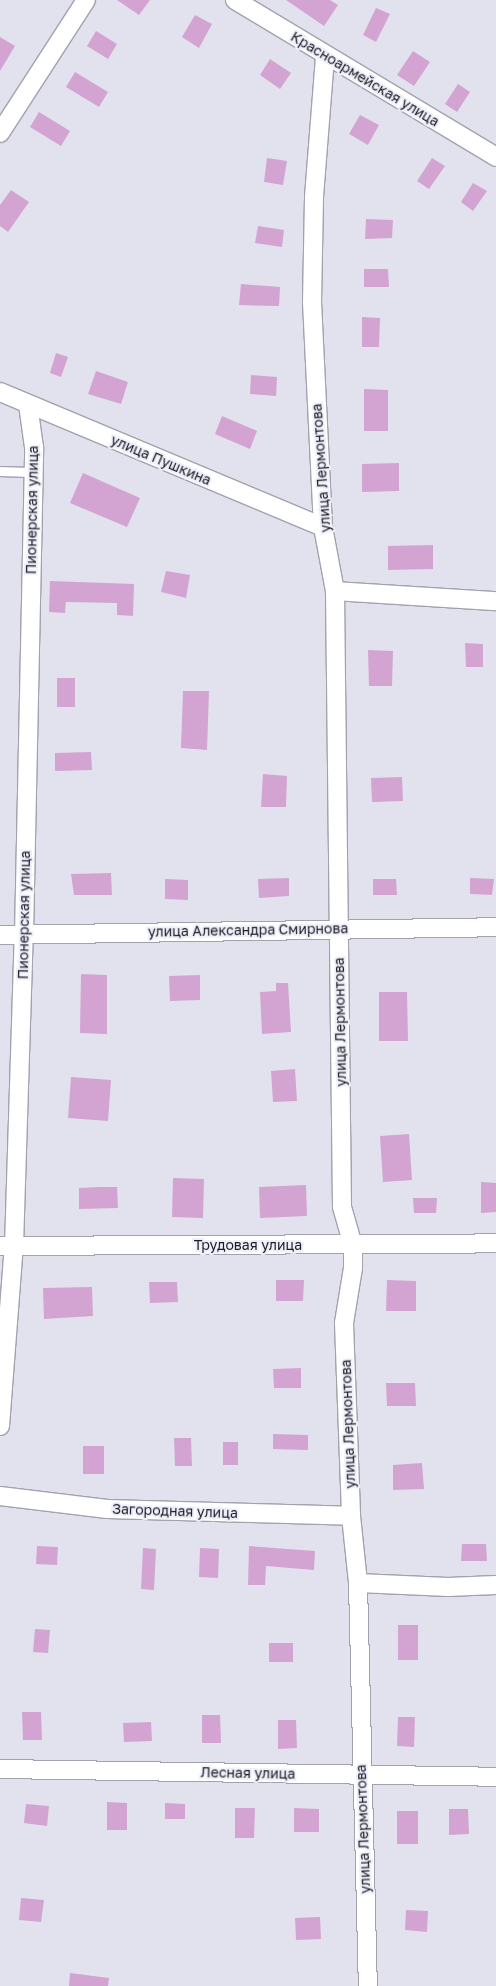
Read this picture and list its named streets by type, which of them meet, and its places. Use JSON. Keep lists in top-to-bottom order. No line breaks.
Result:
{"streets":{"street":["Красноармейская улица","улица Пушкина","улица Лермонтова","Пионерская улица","улица Александра Смирнова","Трудовая улица","Загородная улица","Лесная улица"]},"crossings":[["Красноармейская улица","улица Лермонтова"],["улица Пушкина","улица Лермонтова"],["улица Пушкина","Пионерская улица"],["улица Лермонтова","улица Александра Смирнова"],["улица Лермонтова","Трудовая улица"],["улица Лермонтова","Загородная улица"],["улица Лермонтова","Лесная улица"],["Пионерская улица","улица Александра Смирнова"],["Пионерская улица","Трудовая улица"]]}
